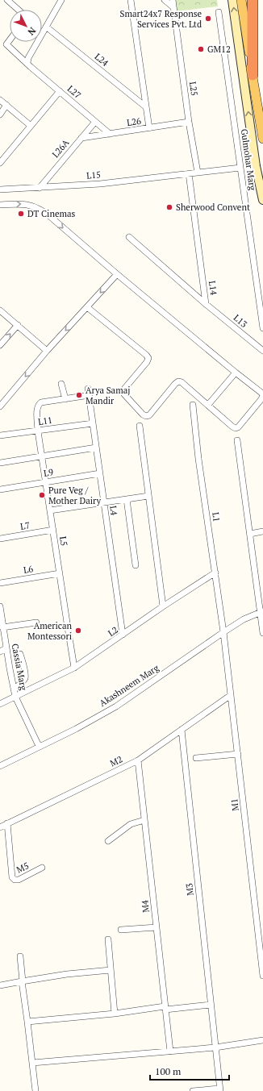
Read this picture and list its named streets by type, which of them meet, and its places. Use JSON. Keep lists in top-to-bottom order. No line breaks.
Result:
{"streets":{"street":["L24","L25","L27","L26","L26A","Gulmohar Marg","L15","L14","L13","L11","L9","L4","L1","L7","L5","L6","L2","Cassia Marg","Akashneem Marg","M2","M1","M5","M3","M4"]},"crossings":[["L25","L26"],["L25","L15"],["L27","L26"],["L27","L26A"],["L26","L26A"],["L26A","L15"],["Gulmohar Marg","L15"],["L15","L14"],["L14","L13"],["L11","L4"],["L11","L5"],["L9","L4"],["L9","L5"],["L4","L2"],["L1","L2"],["L1","Akashneem Marg"],["L1","M1"],["L7","L5"],["L5","L6"],["L5","L2"],["L2","Cassia Marg"],["Cassia Marg","Akashneem Marg"],["Akashneem Marg","M1"],["M2","M1"],["M2","M5"],["M2","M3"],["M2","M4"]],"places":["Smart24x7 Response Services Pvt. Ltd","GM12","Sherwood Convent","DT Cinemas","Arya Samaj Mandir","Pure Veg / Mother Dairy","American Montessori"],"scale_bar":"100 m","north":"bottom right"}
